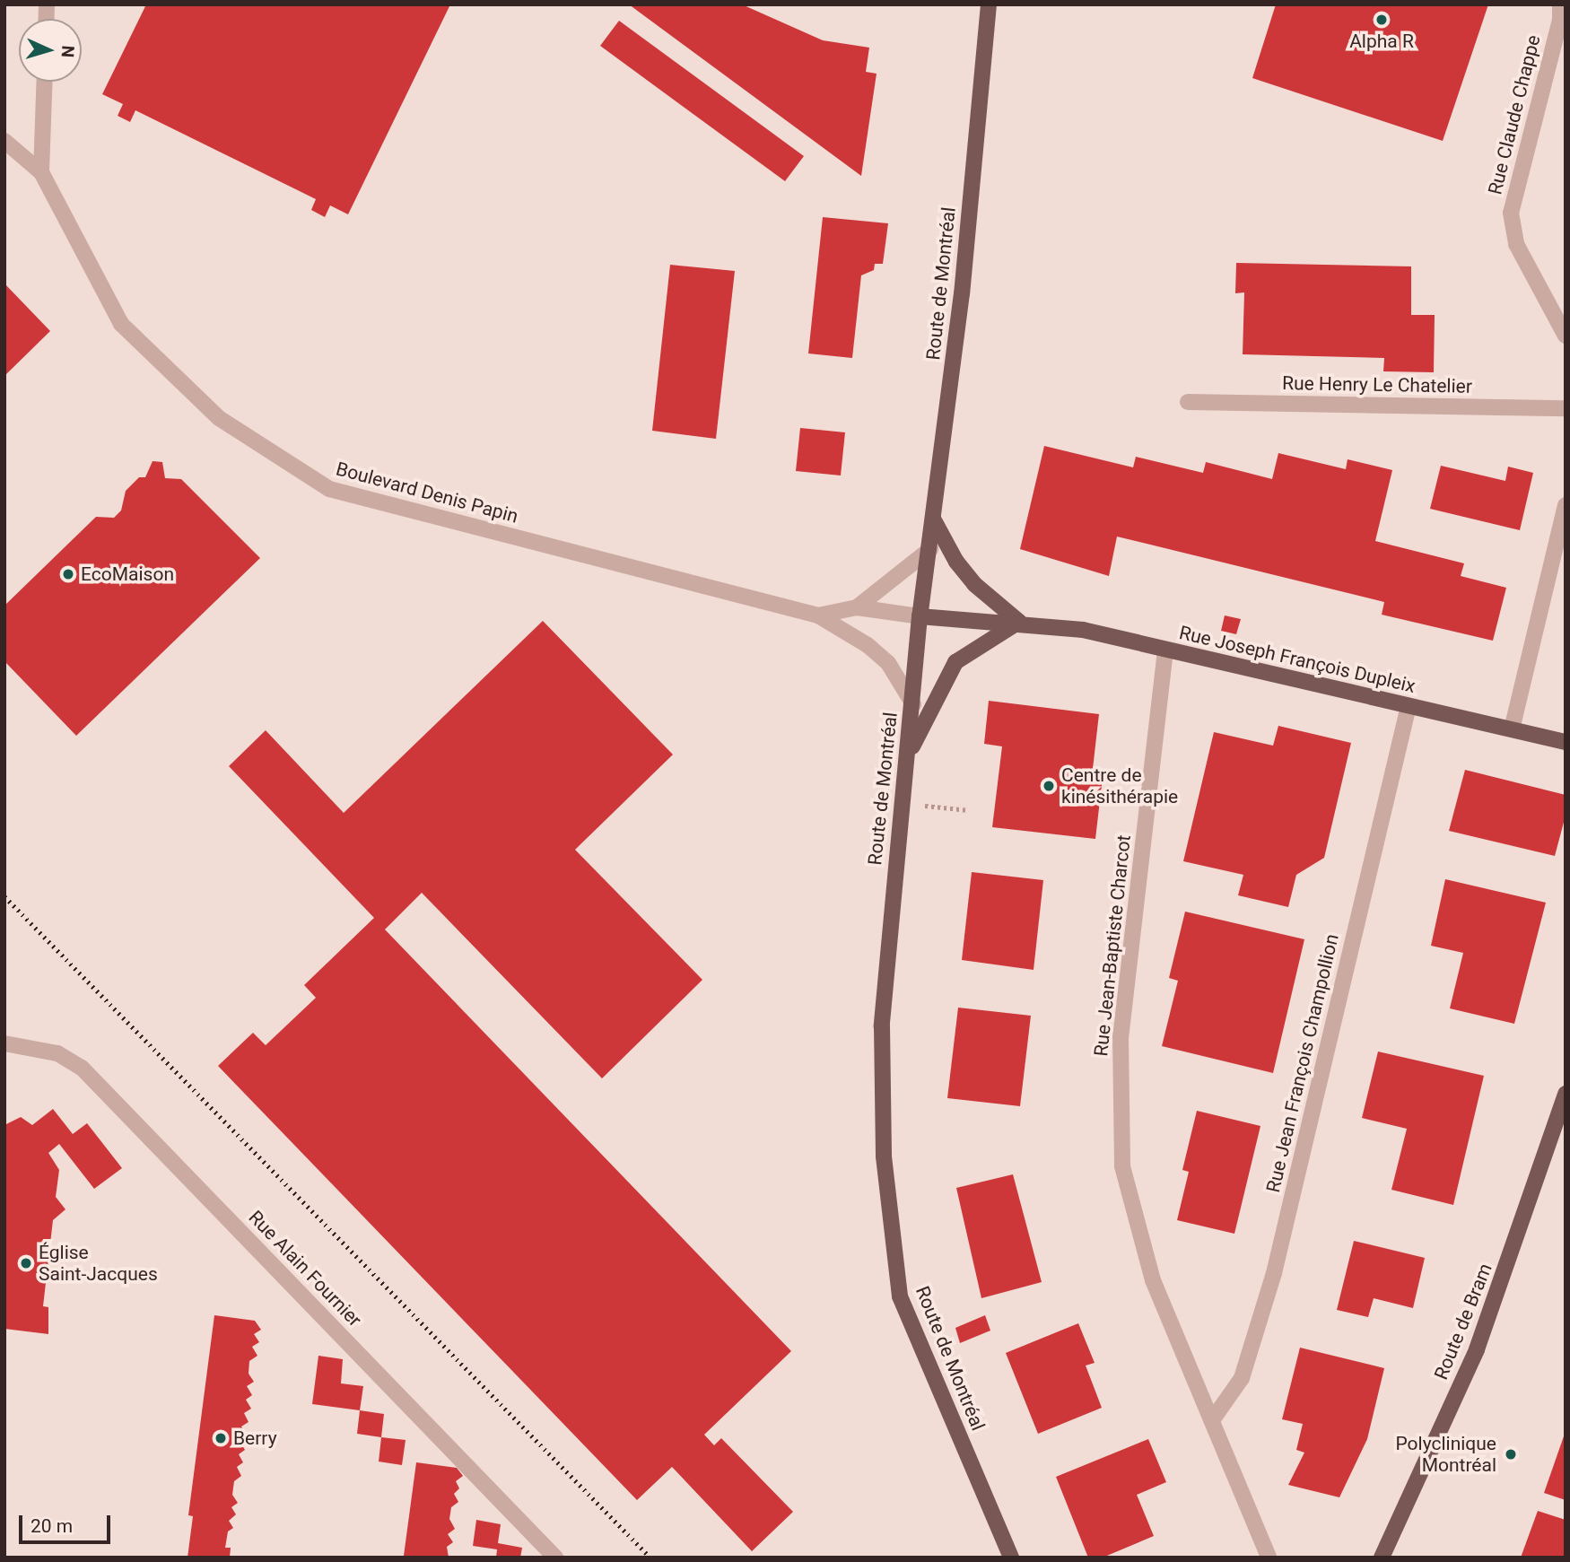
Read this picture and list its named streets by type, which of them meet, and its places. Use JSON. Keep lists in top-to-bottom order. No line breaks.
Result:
{"streets":{"main road":["Route de Montréal","Rue Joseph François Dupleix","Route de Bram"],"street":["Rue Claude Chappe","Rue Henry Le Chatelier","Boulevard Denis Papin","Rue Jean-Baptiste Charcot","Rue Jean François Champollion","Rue Alain Fournier"]},"crossings":[["Route de Montréal","Boulevard Denis Papin"],["Route de Montréal","Rue Joseph François Dupleix"],["Boulevard Denis Papin","Rue Joseph François Dupleix"],["Rue Joseph François Dupleix","Rue Jean-Baptiste Charcot"],["Rue Joseph François Dupleix","Rue Jean François Champollion"],["Rue Jean-Baptiste Charcot","Rue Jean François Champollion"]],"places":["Alpha R","EcoMaison","Centre de kinésithérapie","Église Saint-Jacques","Berry","Polyclinique Montréal"],"scale_bar":"20 m","north":"right"}
